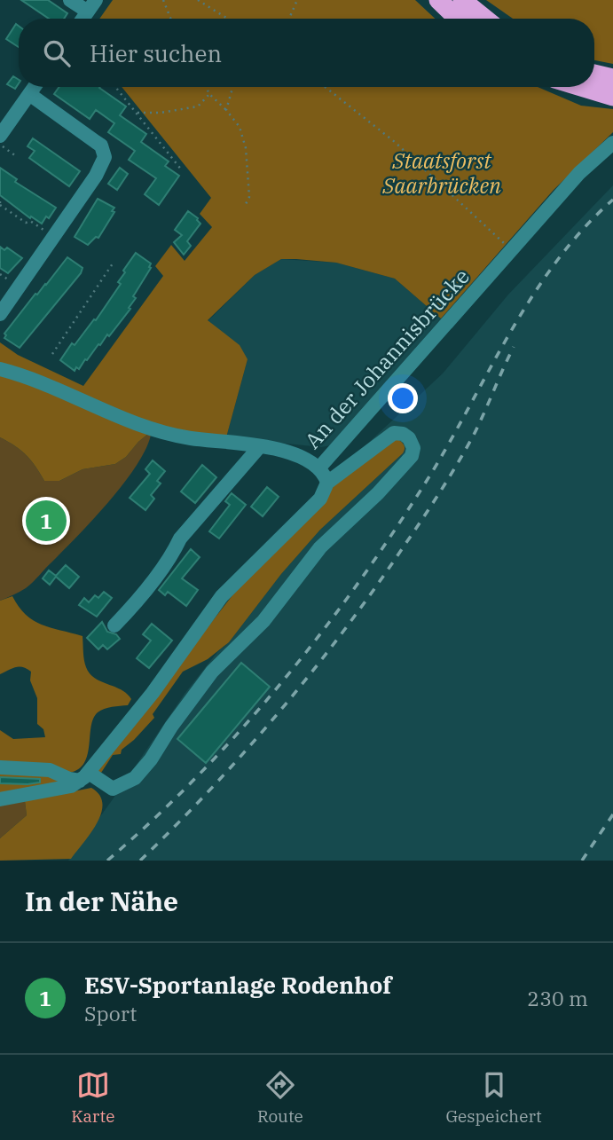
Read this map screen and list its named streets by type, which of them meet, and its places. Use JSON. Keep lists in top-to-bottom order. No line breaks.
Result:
{"streets":{"street":["An der Johannisbrücke"]},"parks":["Staatsforst Saarbrücken"],"page":{"search":"Hier suchen","pins":"1","heading":"In der Nähe","list":[{"mark":"1","name":"ESV-Sportanlage Rodenhof","note":"Sport","value":"230 m"}],"nav":["Karte","Route","Gespeichert"]}}
